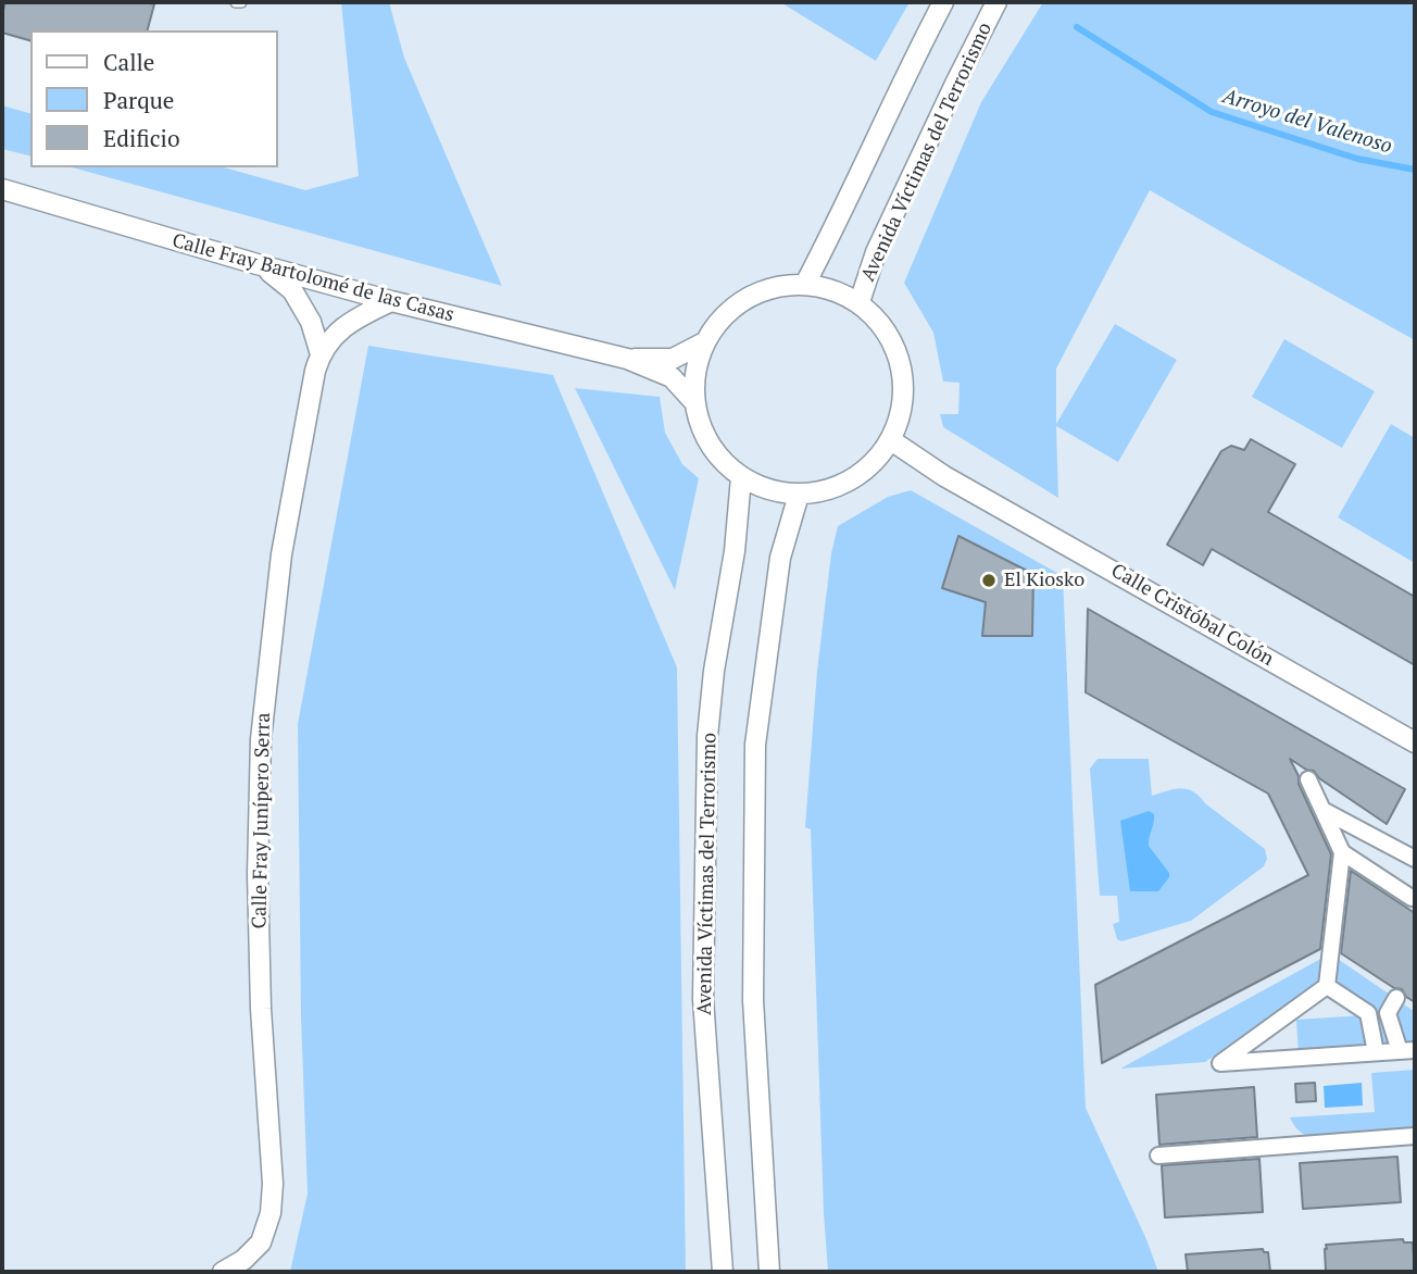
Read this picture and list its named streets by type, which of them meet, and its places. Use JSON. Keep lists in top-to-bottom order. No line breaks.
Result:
{"streets":{"street":["Avenida Víctimas del Terrorismo","Calle Fray Bartolomé de las Casas","Calle Cristóbal Colón","Calle Fray Junípero Serra"]},"crossings":[["Avenida Víctimas del Terrorismo","Calle Fray Bartolomé de las Casas"],["Avenida Víctimas del Terrorismo","Calle Cristóbal Colón"],["Calle Fray Bartolomé de las Casas","Calle Cristóbal Colón"],["Calle Fray Bartolomé de las Casas","Calle Fray Junípero Serra"]],"water":["Arroyo del Valenoso"],"places":["El Kiosko"],"legend":["Calle","Parque","Edificio"]}
